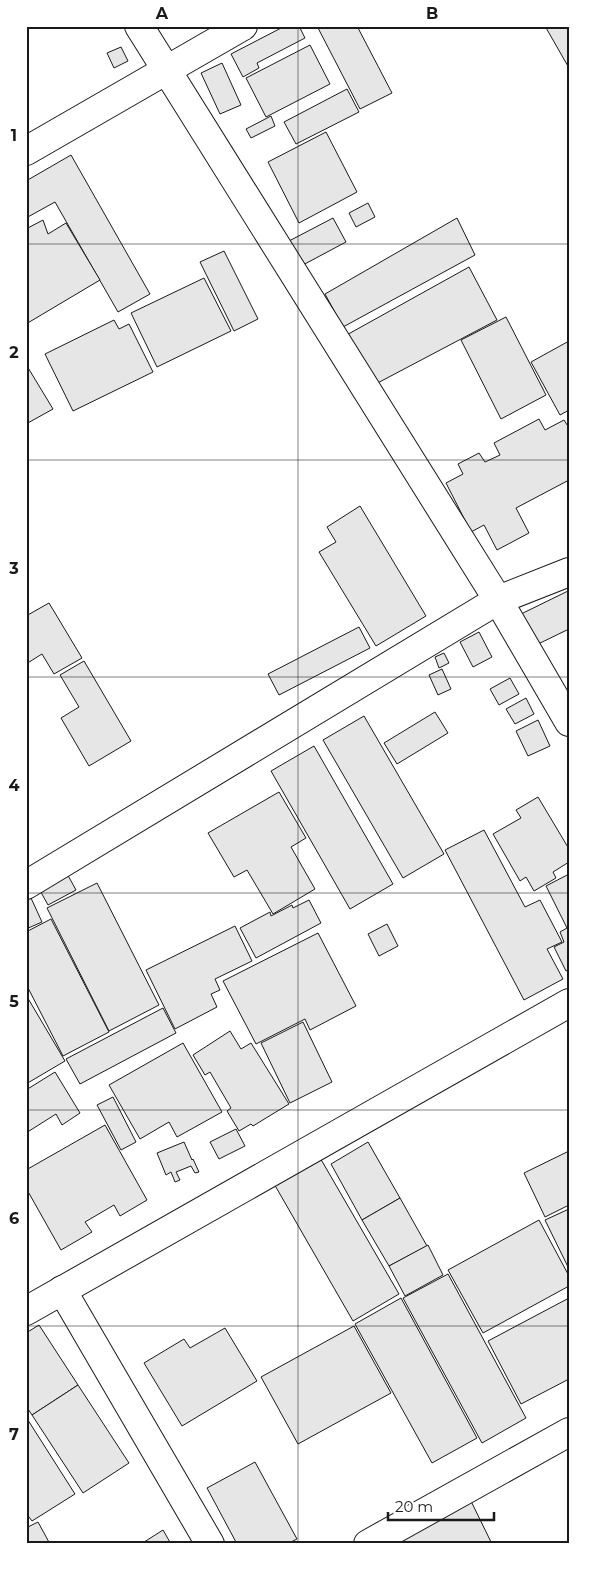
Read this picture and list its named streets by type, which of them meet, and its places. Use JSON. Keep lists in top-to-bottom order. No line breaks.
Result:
{"scale_bar":"20 m","grid":{"columns":["A","B"],"rows":["1","2","3","4","5","6","7"]}}
